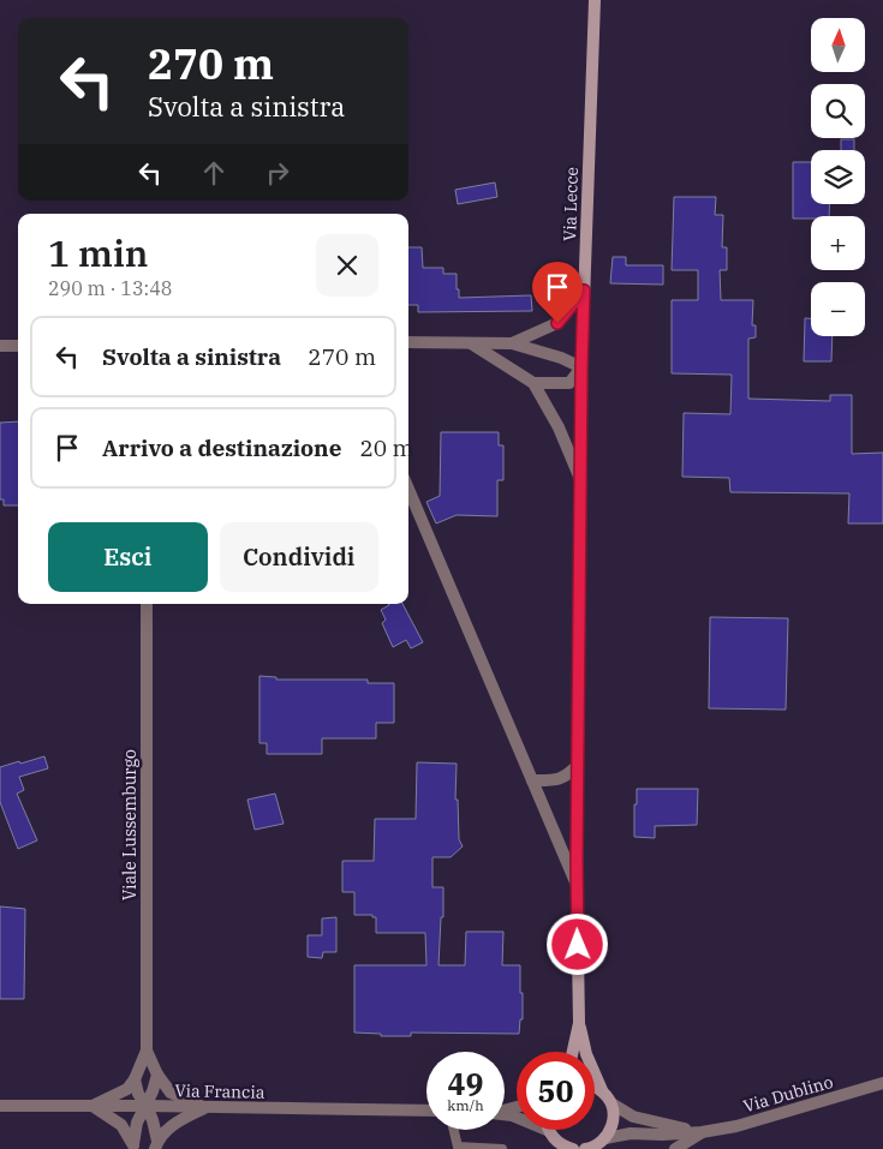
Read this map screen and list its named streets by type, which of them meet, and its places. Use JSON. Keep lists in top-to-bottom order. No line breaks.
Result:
{"streets":{"main road":["Via Lecce"],"street":["Viale Lussemburgo","Via Francia","Via Dublino"]},"crossings":[["Via Lecce","Via Dublino"]],"north":"top","page":{"map_buttons":["+","−"],"turn":["270 m","Svolta a sinistra"],"heading":["1 min","290 m · 13:48"],"list":[{"name":"Svolta a sinistra","value":"270 m"},{"name":"Arrivo a destinazione","value":"20 m"}],"buttons":["Esci","Condividi"],"speed":"49 km/h","limit":"50"}}
